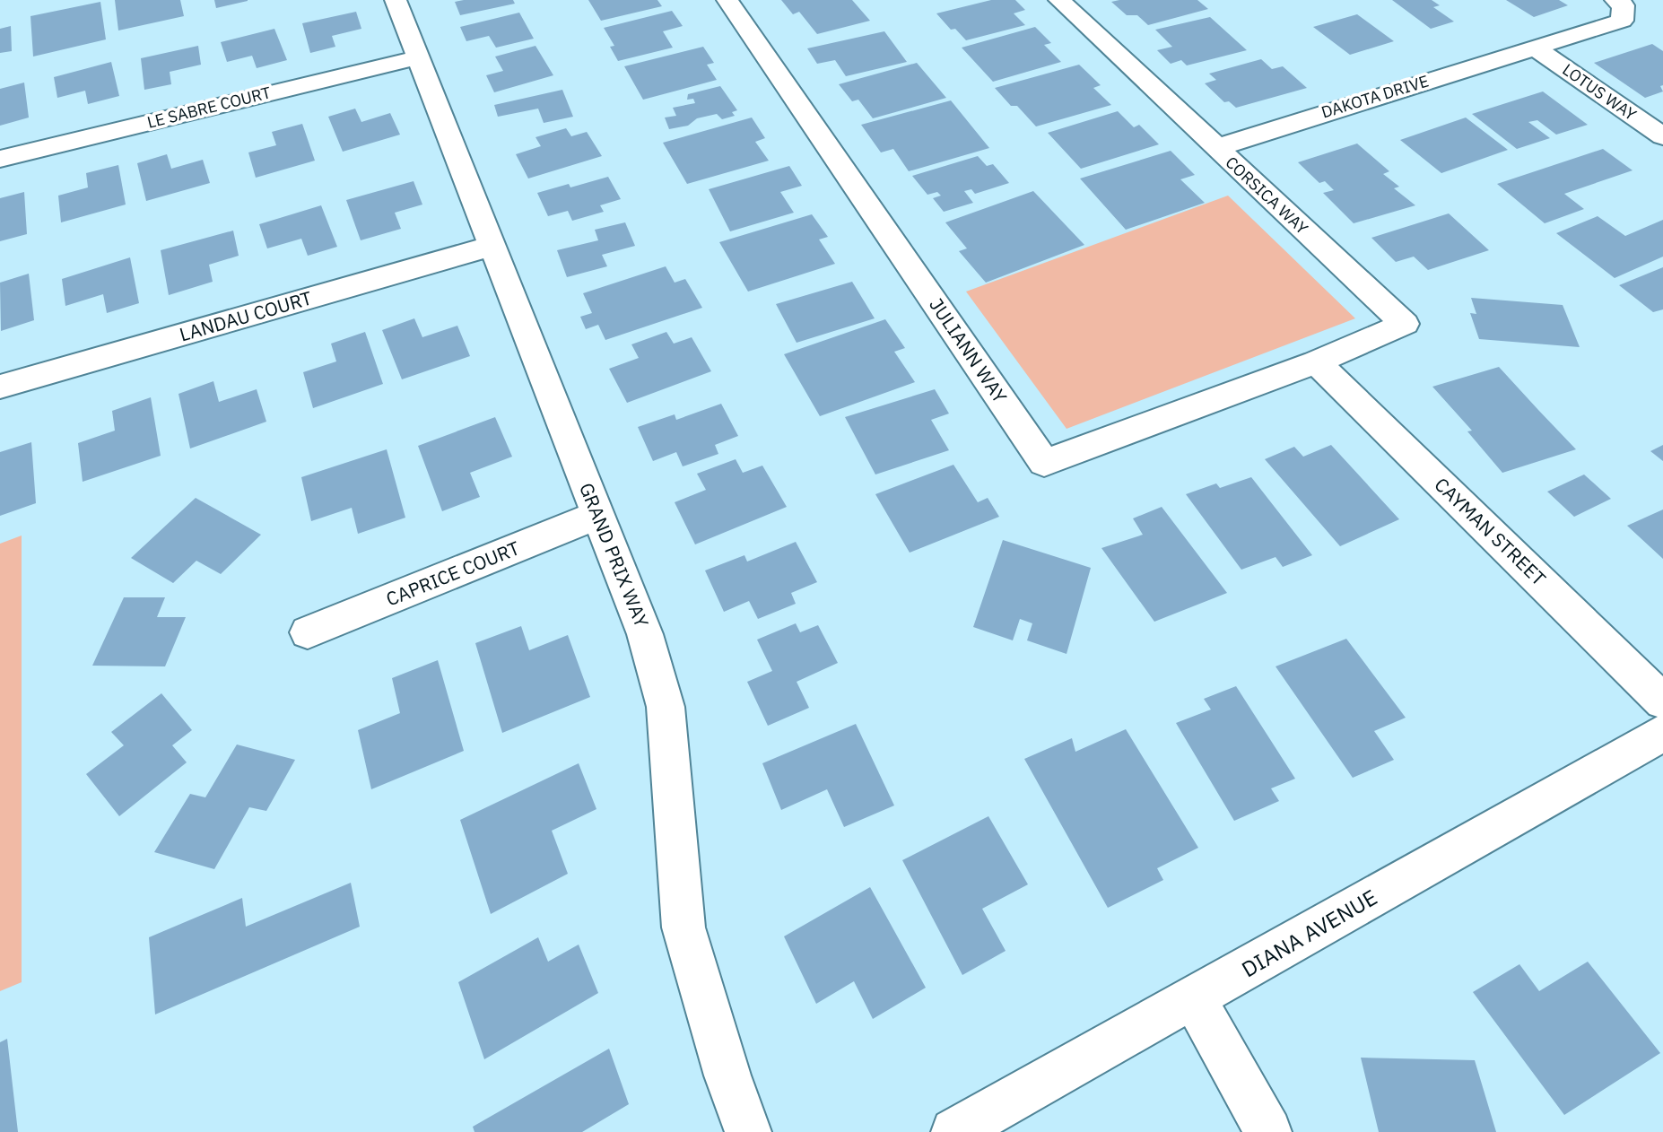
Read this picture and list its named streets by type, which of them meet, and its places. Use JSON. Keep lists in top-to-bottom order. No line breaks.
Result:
{"streets":{"street":["LOTUS WAY","DAKOTA DRIVE","LE SABRE COURT","CORSICA WAY","LANDAU COURT","JULIANN WAY","CAYMAN STREET","GRAND PRIX WAY","CAPRICE COURT","DIANA AVENUE"]},"crossings":[["LOTUS WAY","DAKOTA DRIVE"],["DAKOTA DRIVE","CORSICA WAY"],["LE SABRE COURT","GRAND PRIX WAY"],["CORSICA WAY","JULIANN WAY"],["CORSICA WAY","CAYMAN STREET"],["LANDAU COURT","GRAND PRIX WAY"],["JULIANN WAY","CAYMAN STREET"],["GRAND PRIX WAY","CAPRICE COURT"]]}
